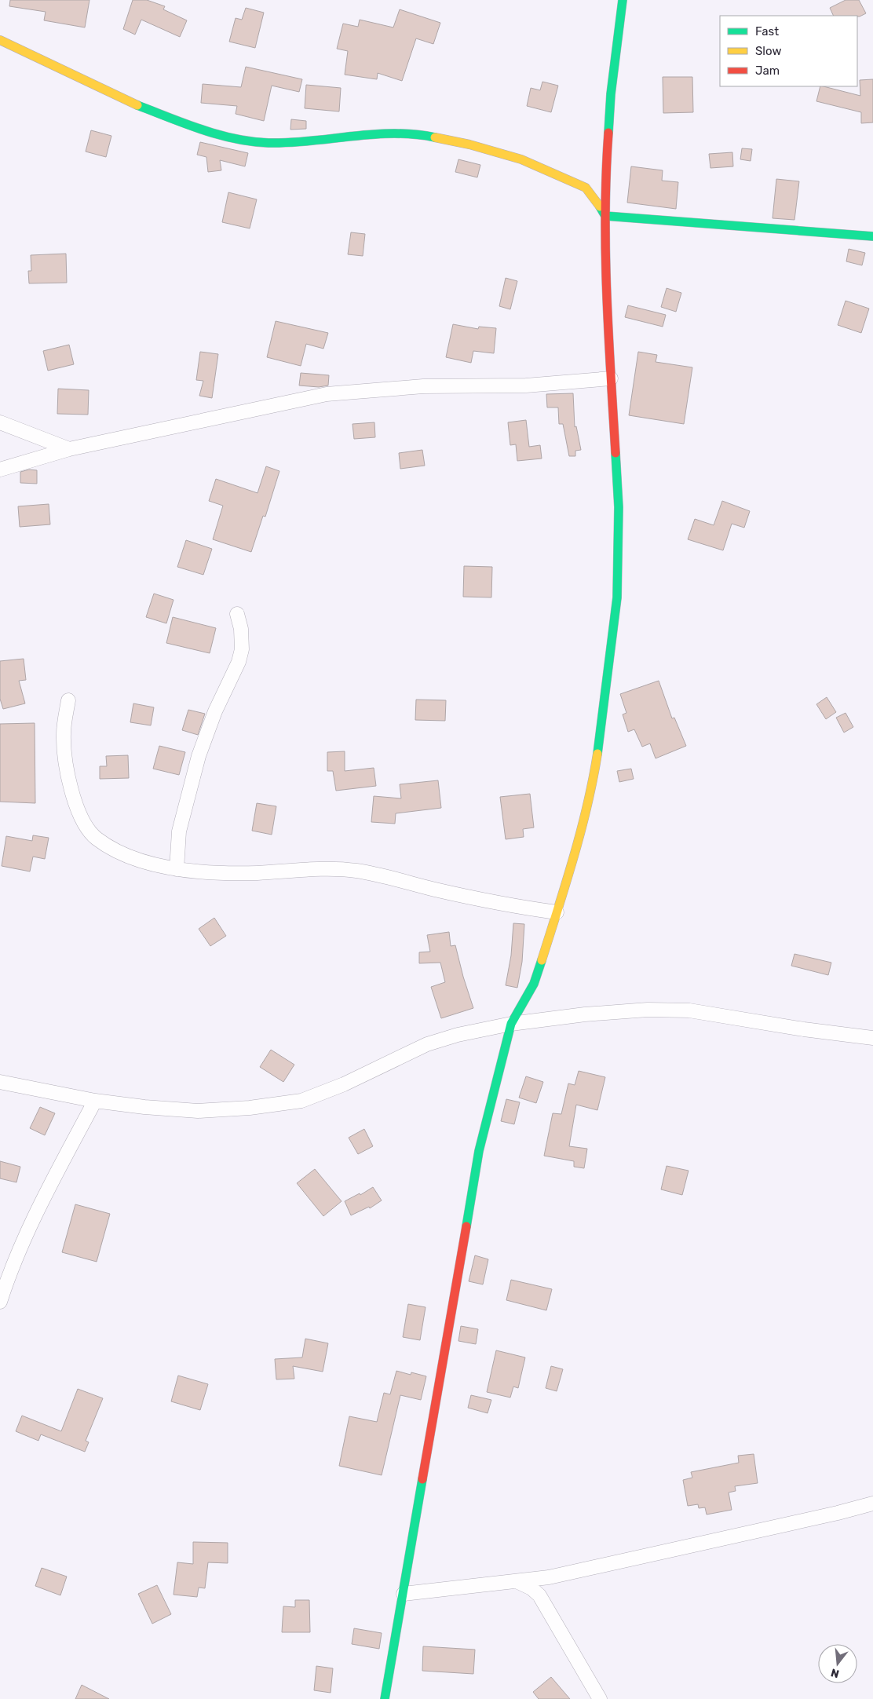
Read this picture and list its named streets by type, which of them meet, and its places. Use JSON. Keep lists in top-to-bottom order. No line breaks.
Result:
{"legend":["Fast","Slow","Jam"],"north":"bottom"}
